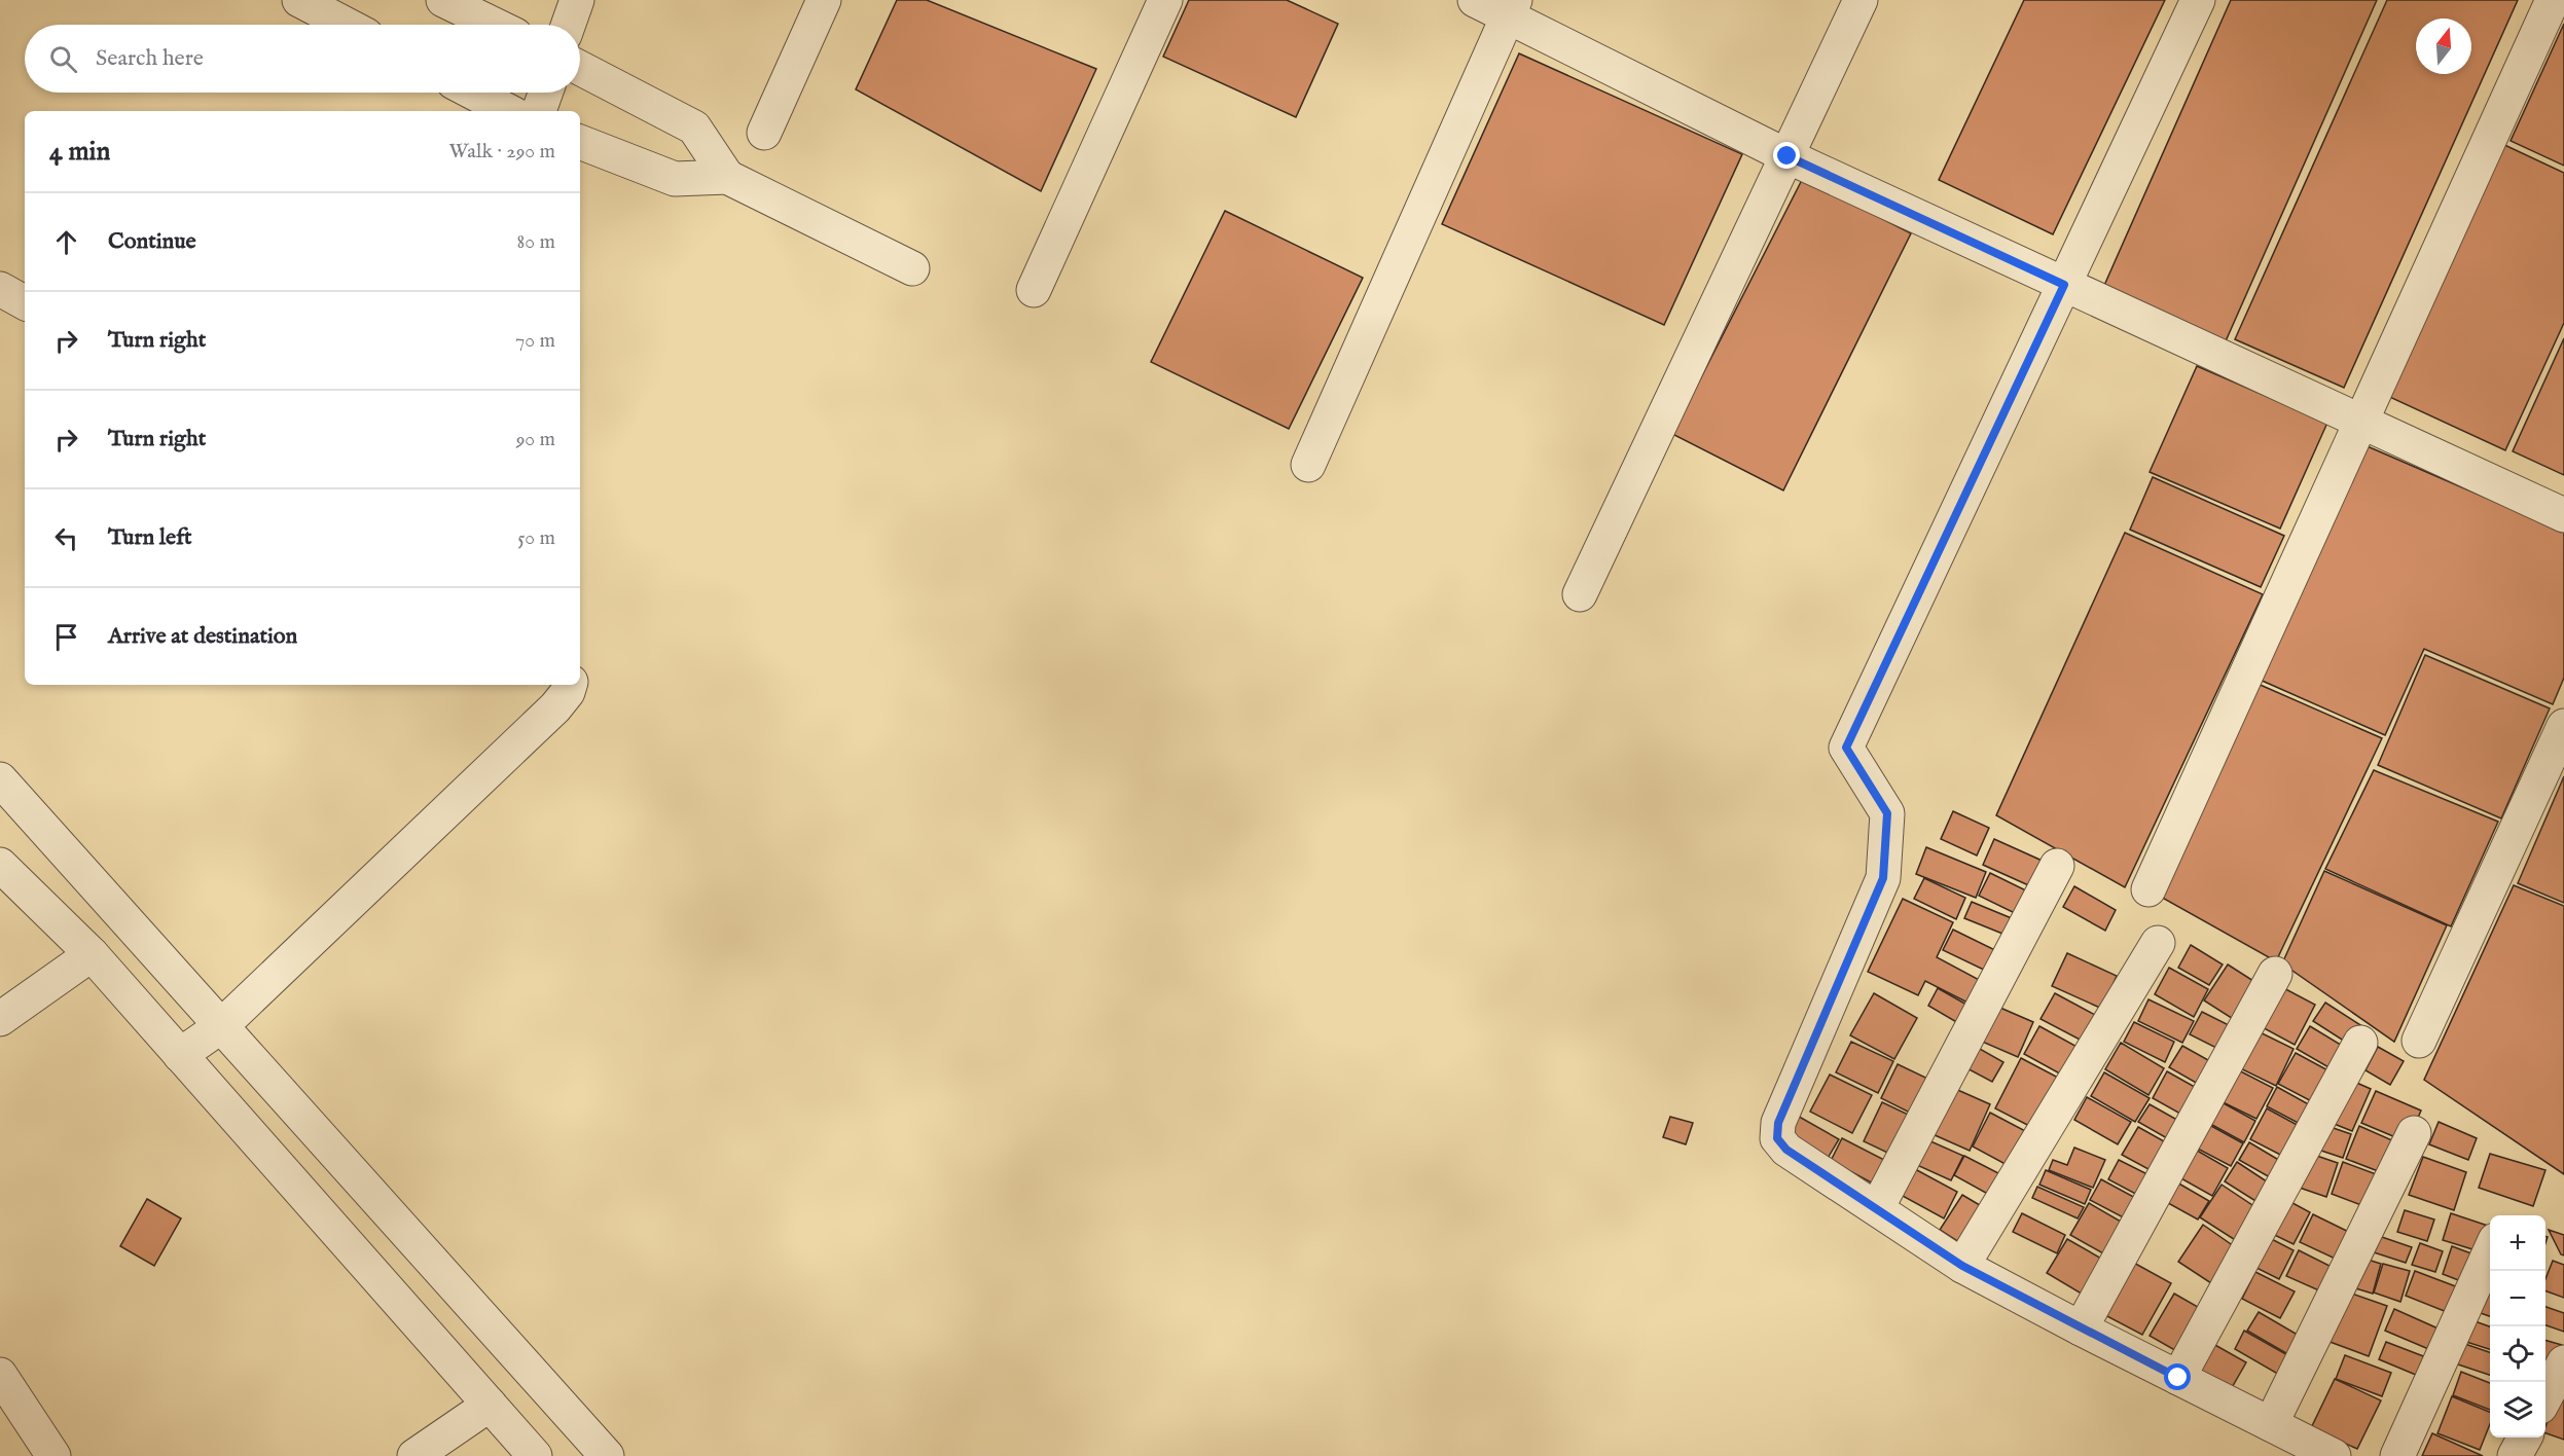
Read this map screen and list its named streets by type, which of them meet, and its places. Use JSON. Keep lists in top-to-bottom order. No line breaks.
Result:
{"north":"top","page":{"search":"Search here","heading":["4 min","Walk · 290 m"],"list":[["Continue","80 m"],["Turn right","70 m"],["Turn right","90 m"],["Turn left","50 m"],"Arrive at destination"],"map_buttons":["+","−"]}}
